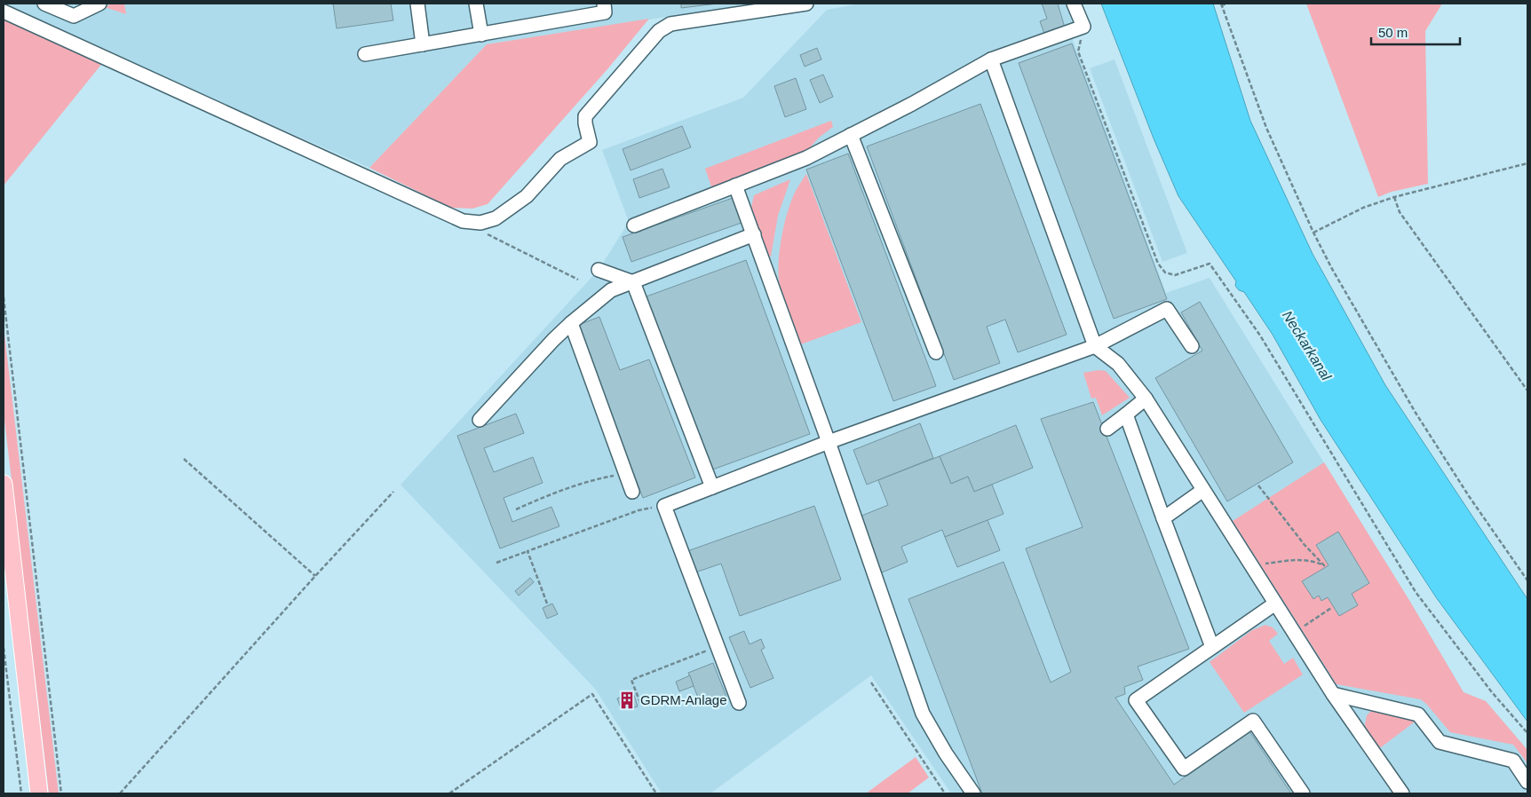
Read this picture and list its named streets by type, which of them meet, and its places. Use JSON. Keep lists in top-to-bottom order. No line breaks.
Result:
{"water":["Neckarkanal"],"places":{"building":["GDRM-Anlage"]},"scale_bar":"50 m"}
